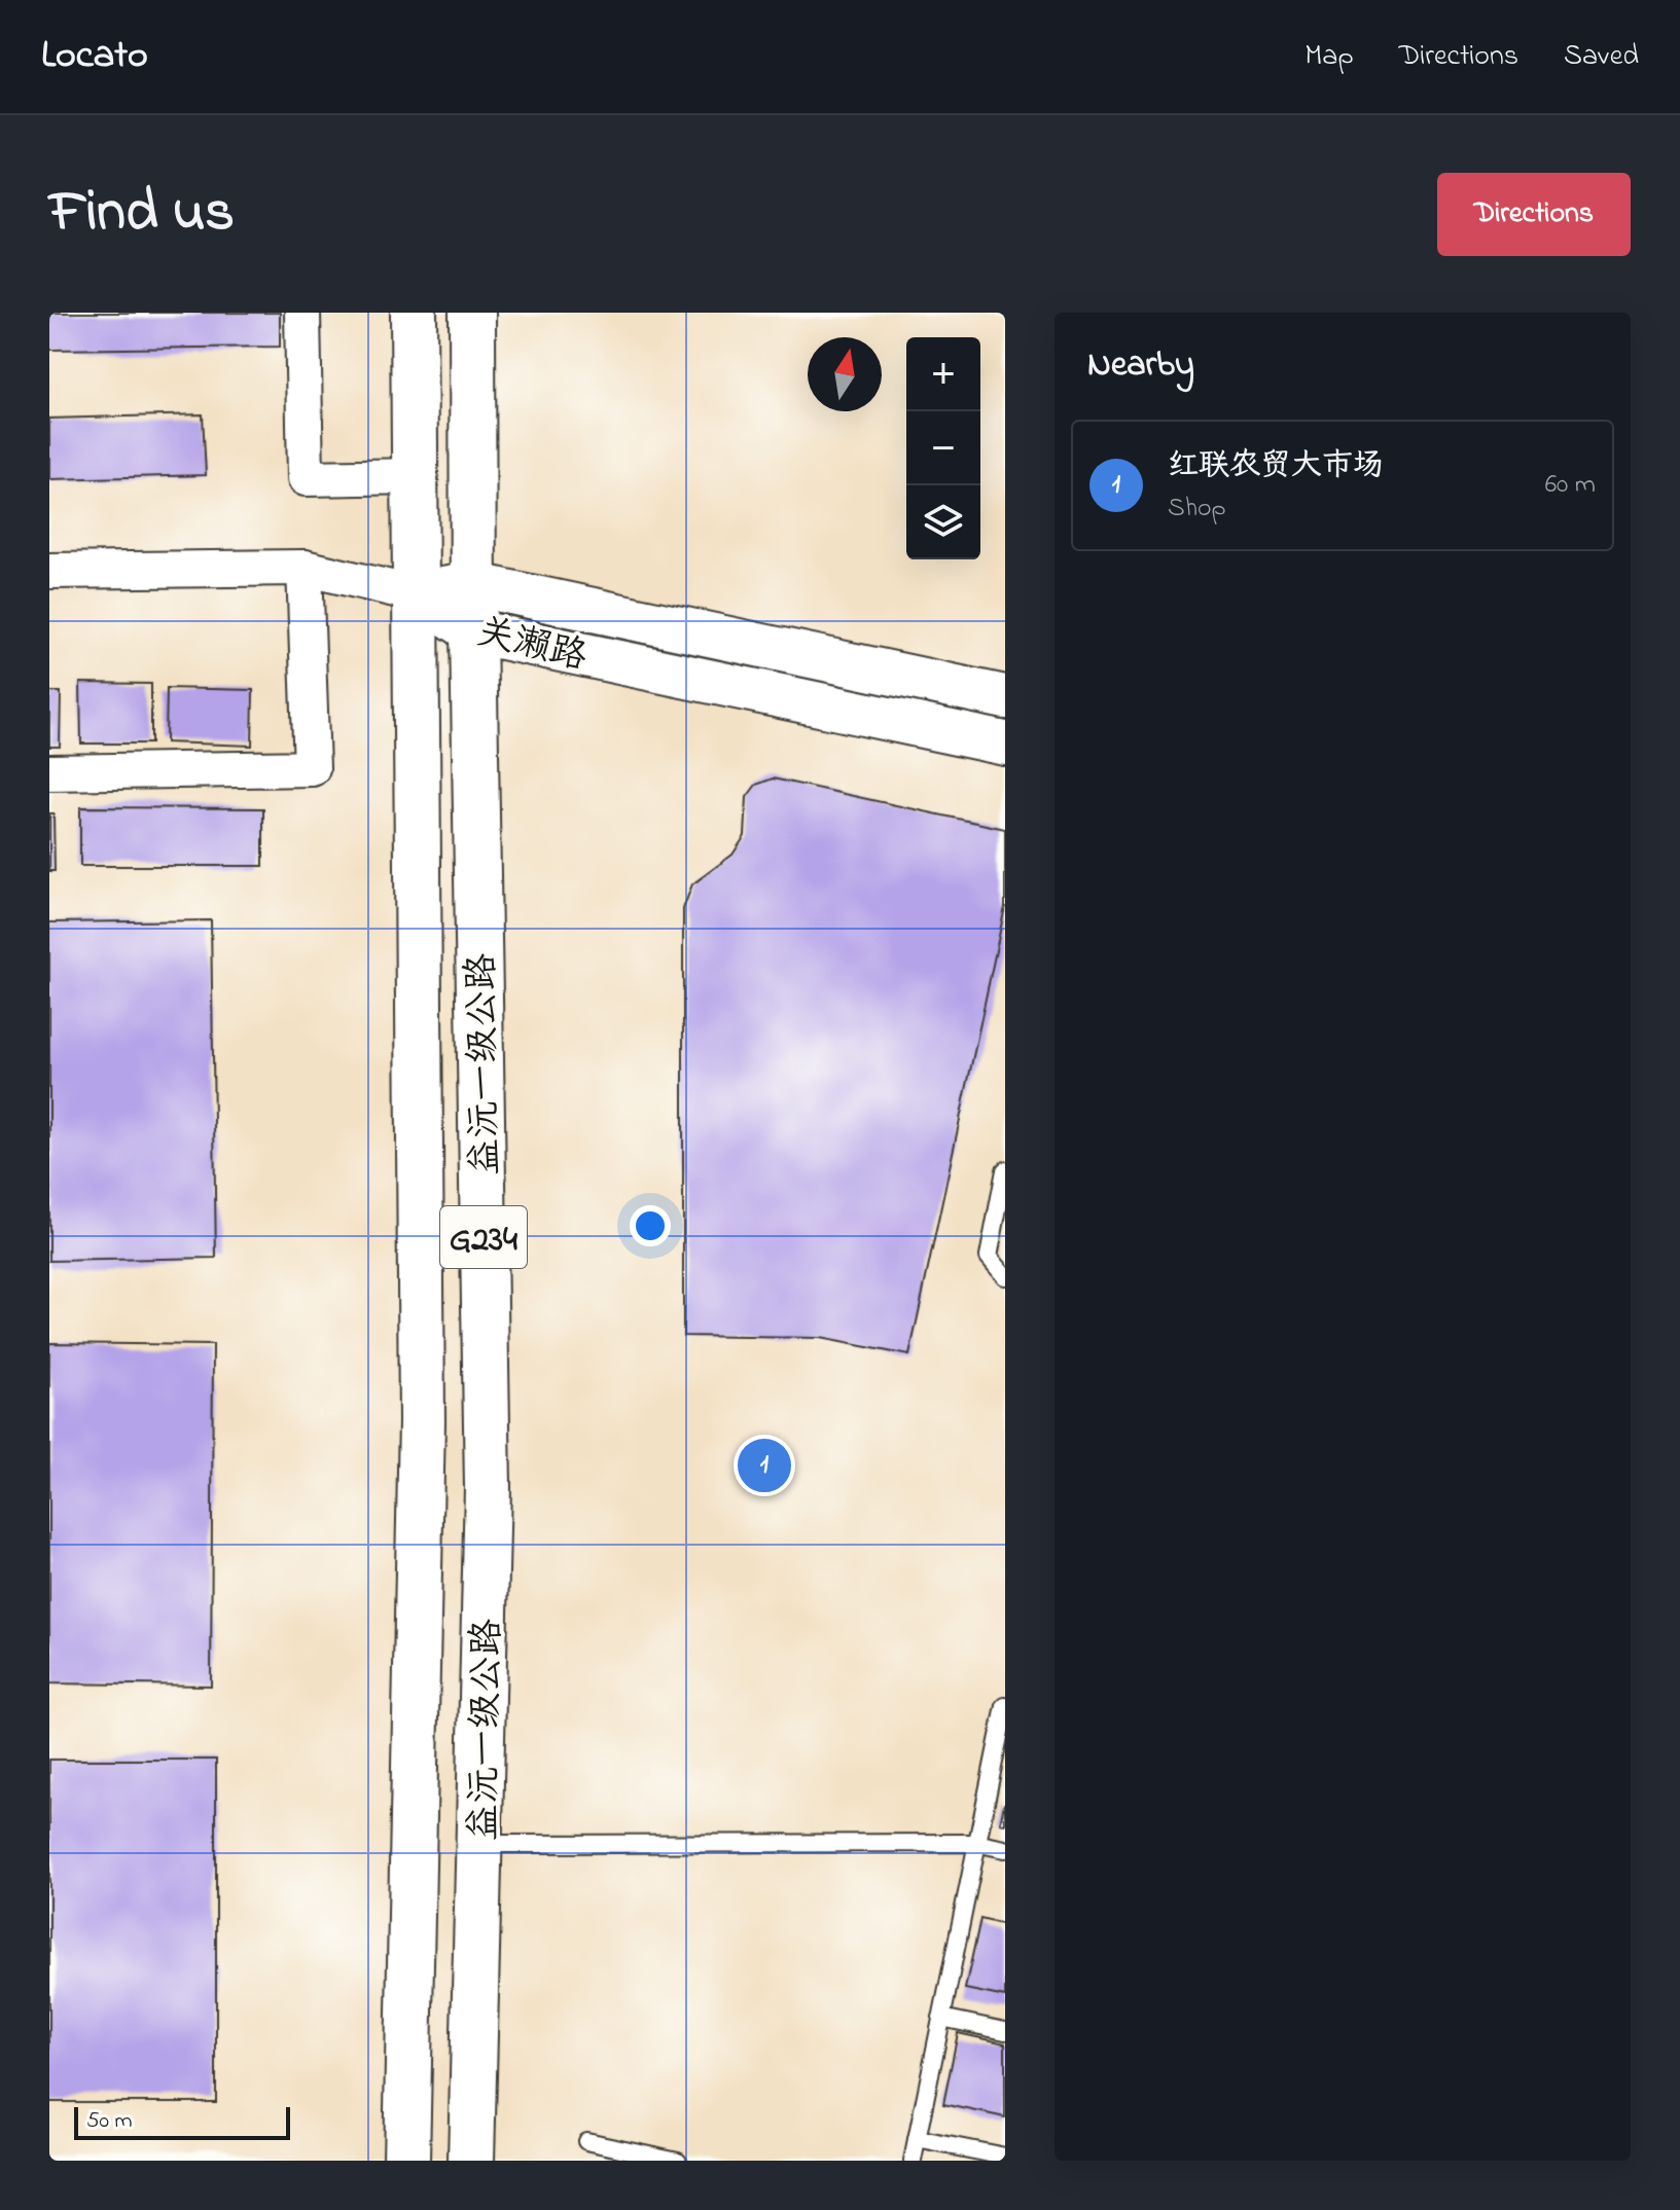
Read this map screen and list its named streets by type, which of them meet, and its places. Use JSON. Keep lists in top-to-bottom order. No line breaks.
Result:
{"streets":{"highway":["益沅一级公路","G234"],"street":["关濑路"]},"crossings":[["关濑路","益沅一级公路"]],"scale_bar":"50 m","north":"top","page":{"header":"Locato","nav":["Map","Directions","Saved"],"title":"Find us","buttons":"Directions","heading":"Nearby","map_buttons":["+","−"],"list":[{"mark":"1","name":"红联农贸大市场","note":"Shop","value":"60 m"}],"pins":"1","scale":"50 m"}}
